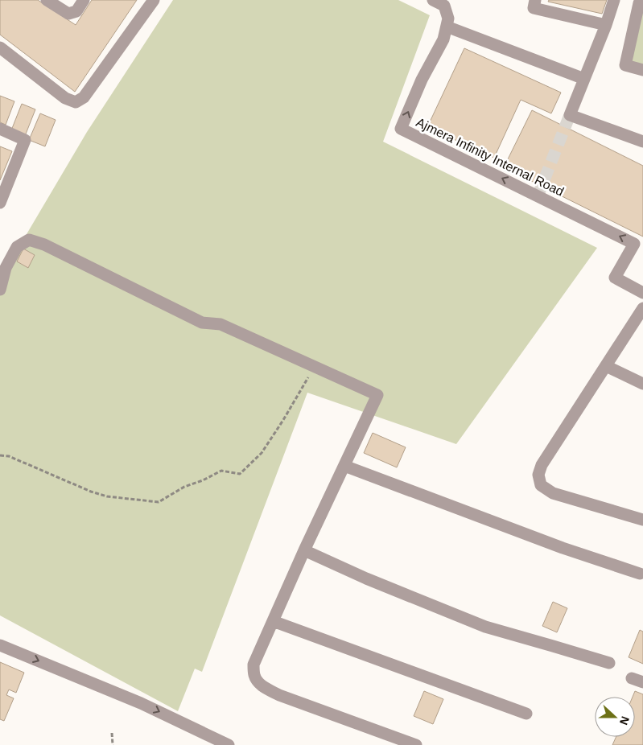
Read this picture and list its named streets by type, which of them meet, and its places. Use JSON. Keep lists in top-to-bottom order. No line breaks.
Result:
{"streets":{"street":["Ajmera Infinity Internal Road"]},"north":"right"}
